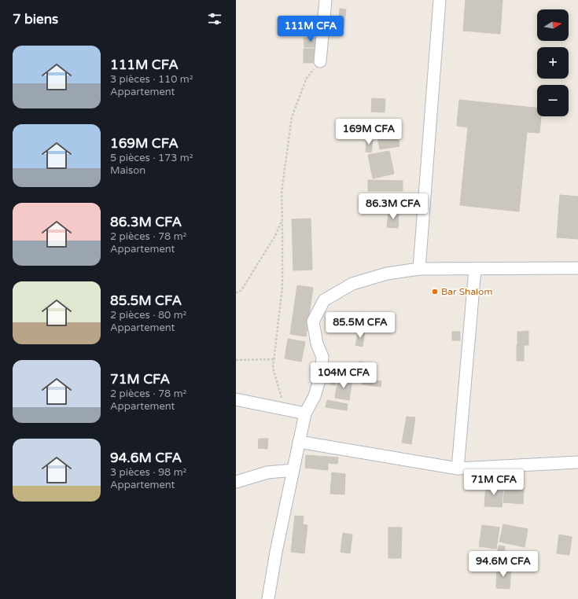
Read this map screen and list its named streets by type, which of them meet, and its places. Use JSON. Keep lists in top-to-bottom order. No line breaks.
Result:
{"places":["Bar Shalom"],"north":"right","page":{"heading":"7 biens","map_buttons":["+","−"],"price":["111M CFA","169M CFA","86.3M CFA","85.5M CFA","104M CFA","71M CFA","94.6M CFA"],"list":[{"name":"111M CFA","note":"3 pièces · 110 m² · Appartement"},{"name":"169M CFA","note":"5 pièces · 173 m² · Maison"},{"name":"86.3M CFA","note":"2 pièces · 78 m² · Appartement"},{"name":"85.5M CFA","note":"2 pièces · 80 m² · Appartement"},{"name":"71M CFA","note":"2 pièces · 78 m² · Appartement"},{"name":"94.6M CFA","note":"3 pièces · 98 m² · Appartement"}]}}
